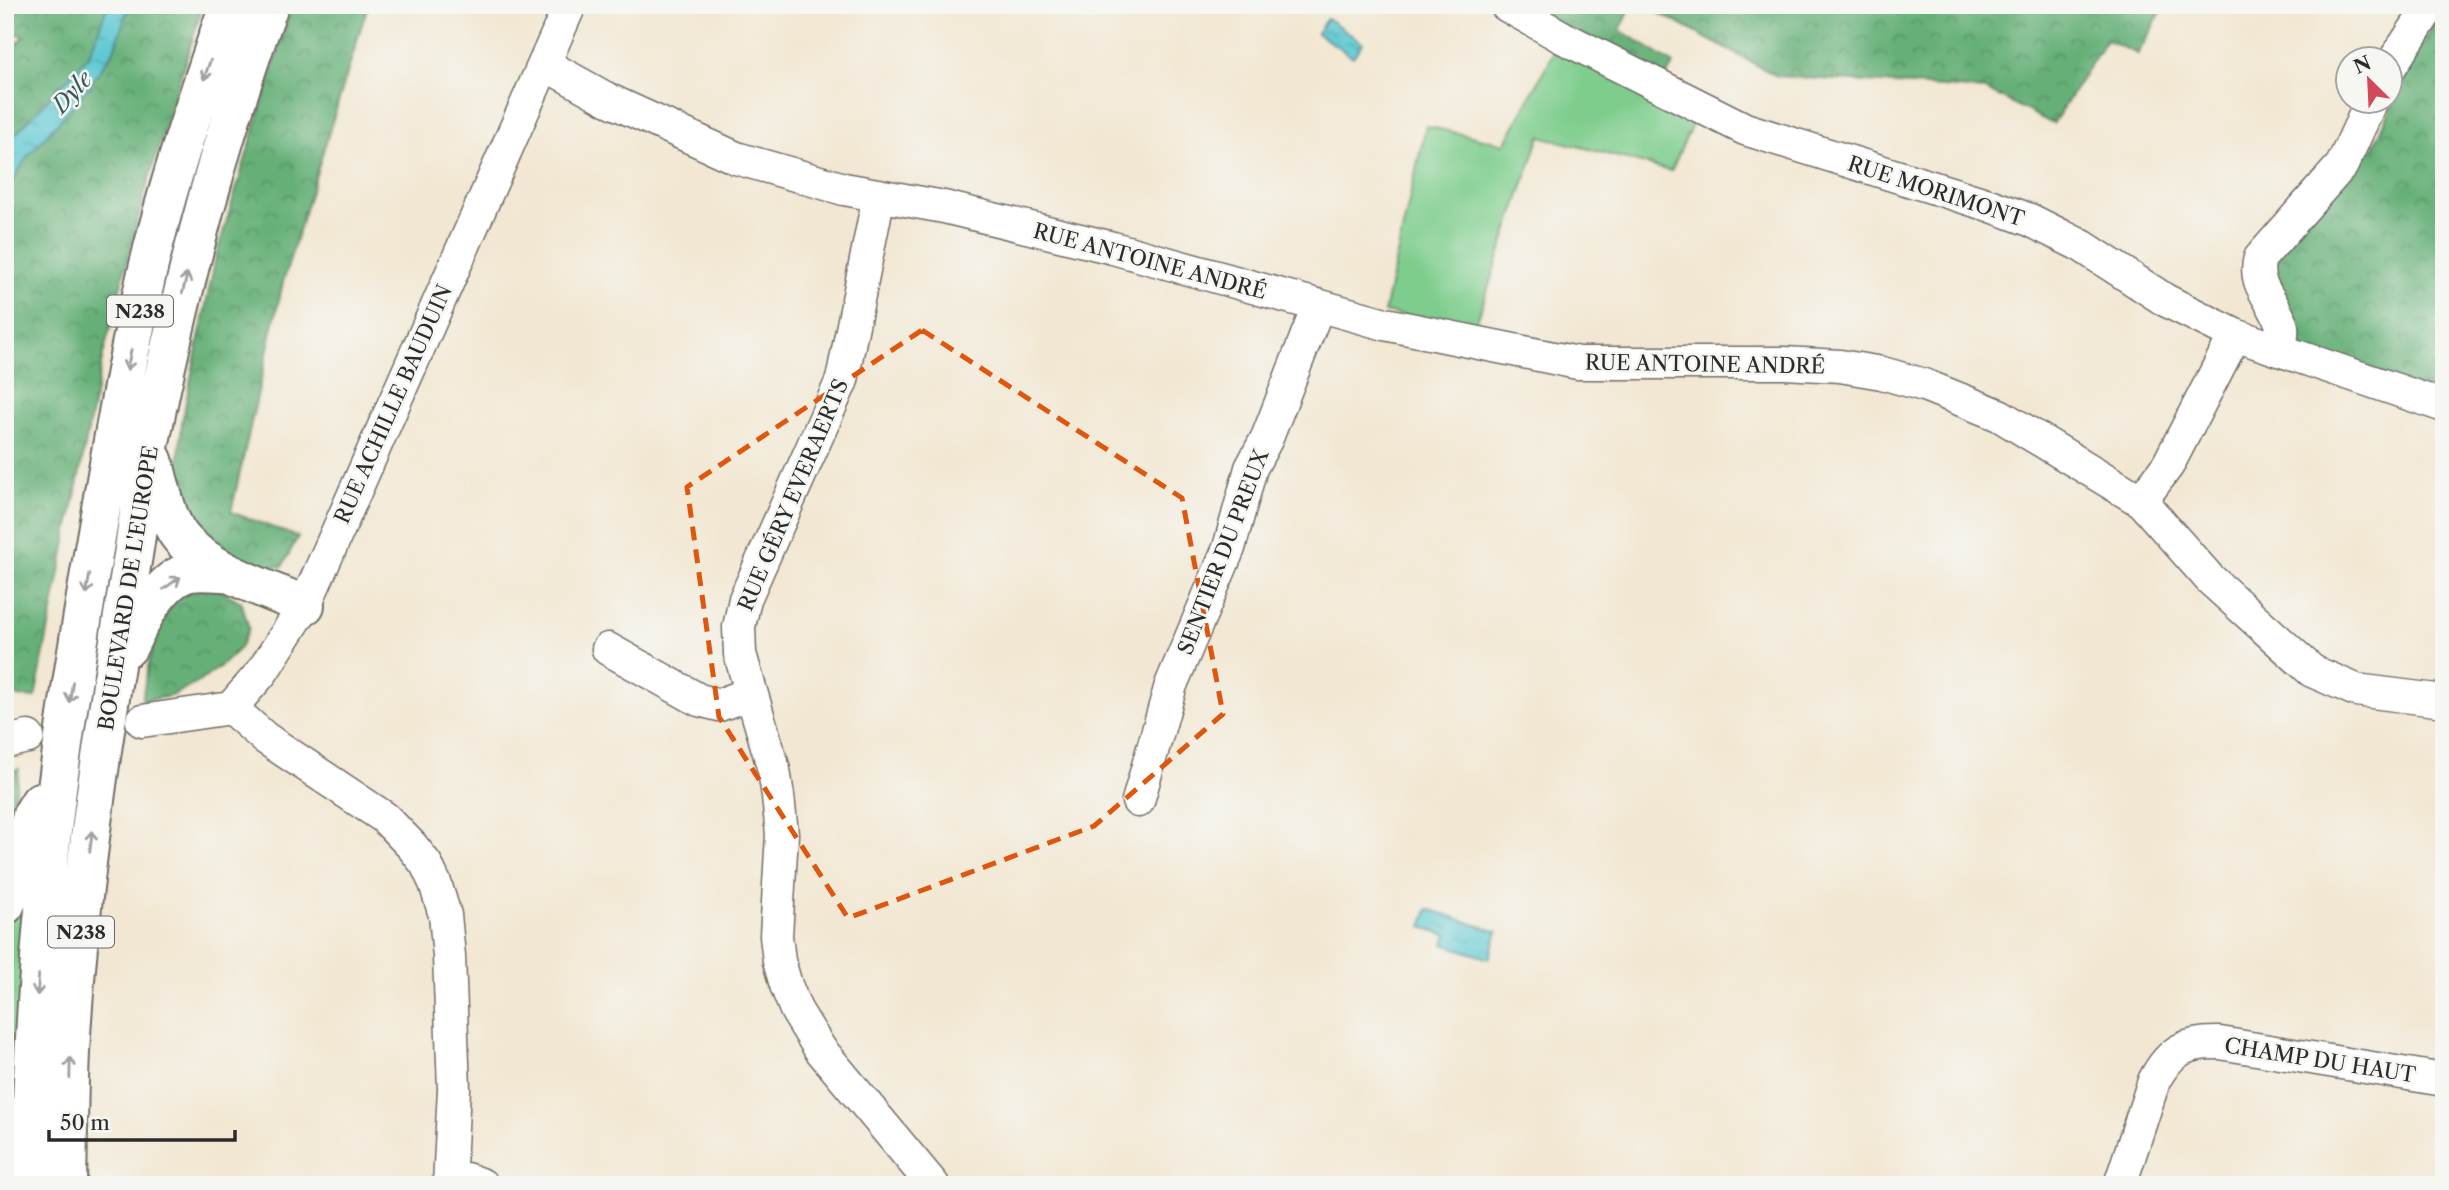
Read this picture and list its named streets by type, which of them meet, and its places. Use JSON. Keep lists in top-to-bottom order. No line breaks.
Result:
{"streets":{"highway":["N238","BOULEVARD DE L'EUROPE"],"street":["RUE MORIMONT","RUE ANTOINE ANDRÉ","RUE ACHILLE BAUDUIN","RUE GÉRY EVERAERTS","SENTIER DU PREUX","CHAMP DU HAUT"]},"crossings":[["RUE ANTOINE ANDRÉ","RUE GÉRY EVERAERTS"],["RUE ANTOINE ANDRÉ","SENTIER DU PREUX"]],"water":["Dyle"],"scale_bar":"50 m","north":"top left"}
